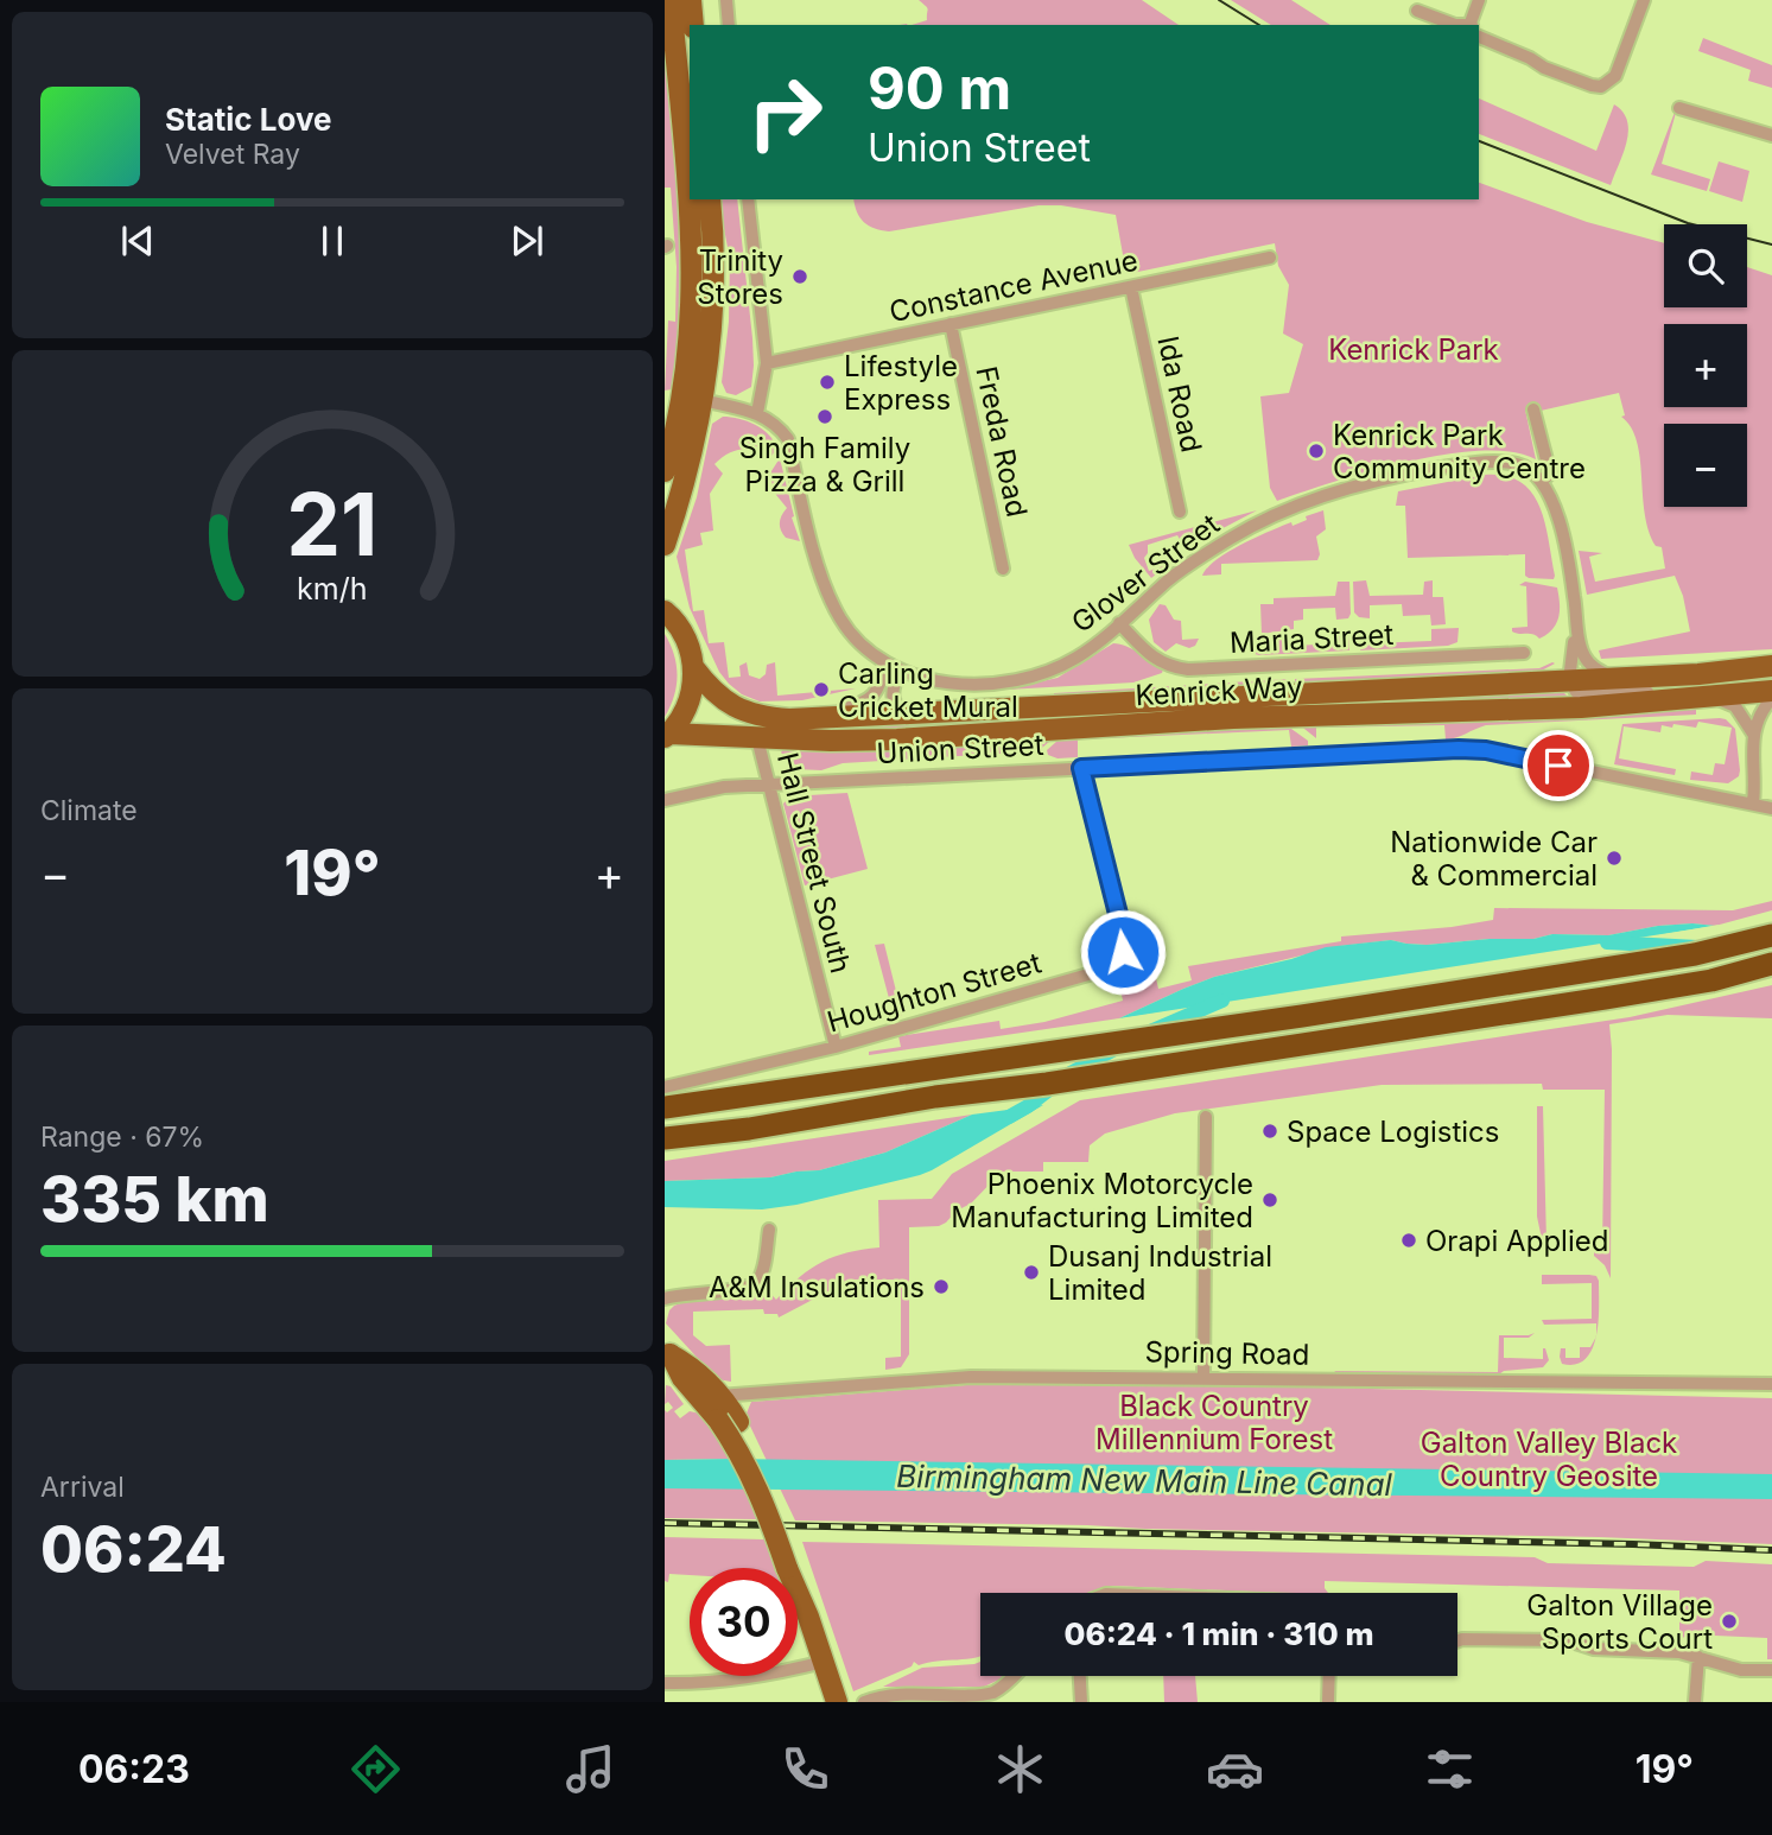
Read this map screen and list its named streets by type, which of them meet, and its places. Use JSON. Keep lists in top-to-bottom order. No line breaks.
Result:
{"streets":{"main road":["Kenrick Way"],"street":["Constance Avenue","Ida Road","Freda Road","Glover Street","Maria Street","Union Street","Hall Street South","Houghton Street","Spring Road"]},"crossings":[["Constance Avenue","Ida Road"],["Constance Avenue","Freda Road"],["Glover Street","Maria Street"],["Kenrick Way","Hall Street South"],["Union Street","Hall Street South"],["Union Street","Houghton Street"],["Hall Street South","Houghton Street"]],"water":["Birmingham New Main Line Canal"],"parks":["Kenrick Park","Black Country Millennium Forest","Galton Valley Black Country Geosite"],"places":["Trinity Stores","Lifestyle Express","Singh Family Pizza & Grill","Kenrick Park Community Centre","Carling Cricket Mural","Nationwide Car & Commercial","Space Logistics","Phoenix Motorcycle Manufacturing Limited","Orapi Applied","Dusanj Industrial Limited","A&M Insulations","Galton Village Sports Court"],"page":{"turn":["90 m","Union Street"],"song":["Static Love","Velvet Ray"],"map_buttons":["+","−"],"tile":["Climate",["Range · 67%","335 km"],["Arrival","06:24"]],"heat":["−","19°","+"],"limit":"30","trip":"06:24 · 1 min · 310 m","tabs":["06:23","19°"],"gauge":["21","km/h"]}}
